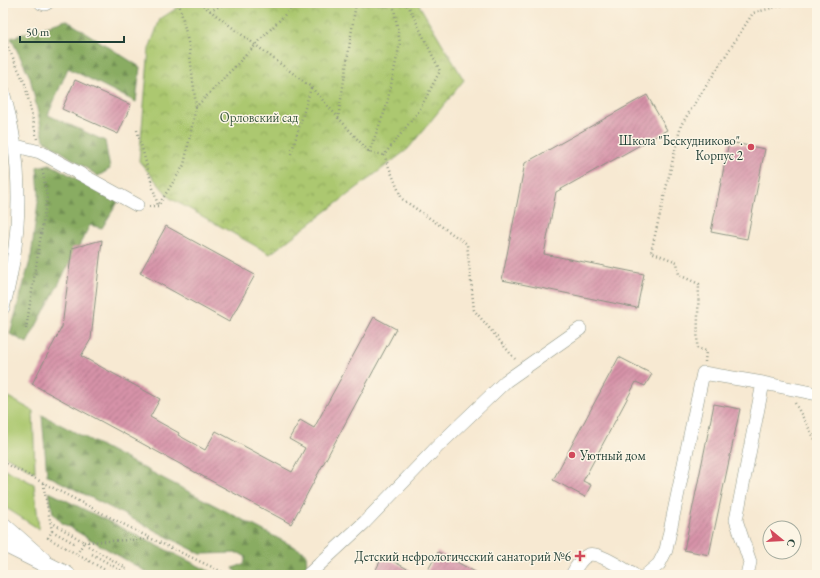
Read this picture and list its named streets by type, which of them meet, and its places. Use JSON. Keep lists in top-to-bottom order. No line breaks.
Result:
{"parks":["Орловский сад"],"places":{"other":["Школа \"Бескудниково\". Корпус 2","Уютный дом"],"health":["Детский нефрологический санаторий №6"]},"scale_bar":"50 m","north":"right"}
